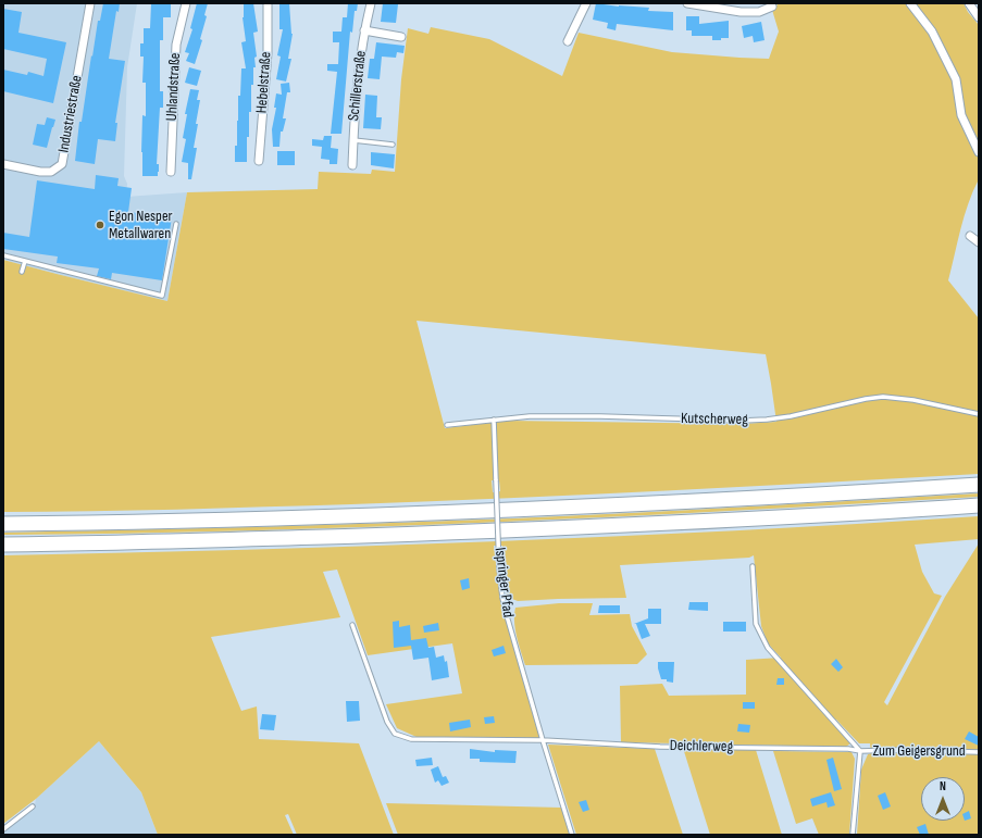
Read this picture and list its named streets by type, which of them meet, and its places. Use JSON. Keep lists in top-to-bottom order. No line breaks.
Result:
{"streets":{"street":["Hebelstraße","Schillerstraße","Uhlandstraße","Industriestraße"],"lane":["Kutscherweg","Ispringer Pfad","Deichlerweg","Zum Geigersgrund"]},"crossings":[["Kutscherweg","Ispringer Pfad"],["Ispringer Pfad","Deichlerweg"],["Deichlerweg","Zum Geigersgrund"]],"places":["Egon Nesper Metallwaren"],"north":"top"}
